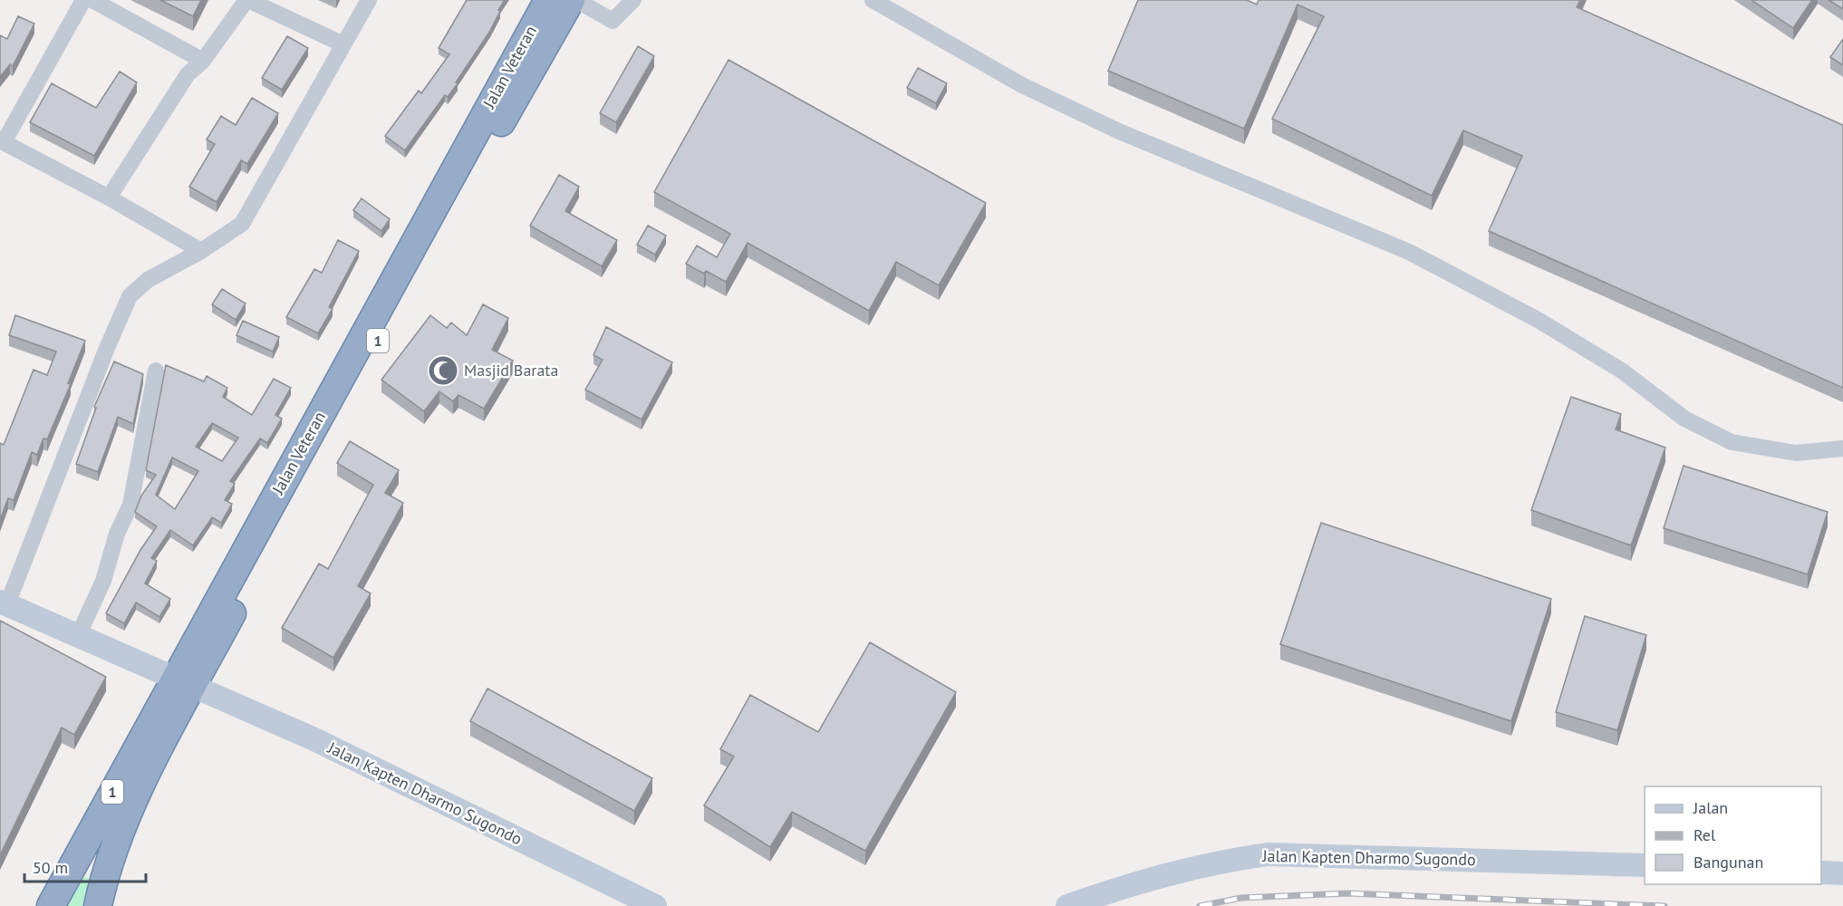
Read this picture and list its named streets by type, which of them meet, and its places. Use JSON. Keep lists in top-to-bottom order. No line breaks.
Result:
{"streets":{"highway":["Jalan Veteran","1"],"main road":["Jalan Kapten Dharmo Sugondo"]},"crossings":[["Jalan Veteran","Jalan Kapten Dharmo Sugondo"]],"places":{"mosque":["Masjid Barata"]},"legend":["Jalan","Rel","Bangunan"],"scale_bar":"50 m"}
